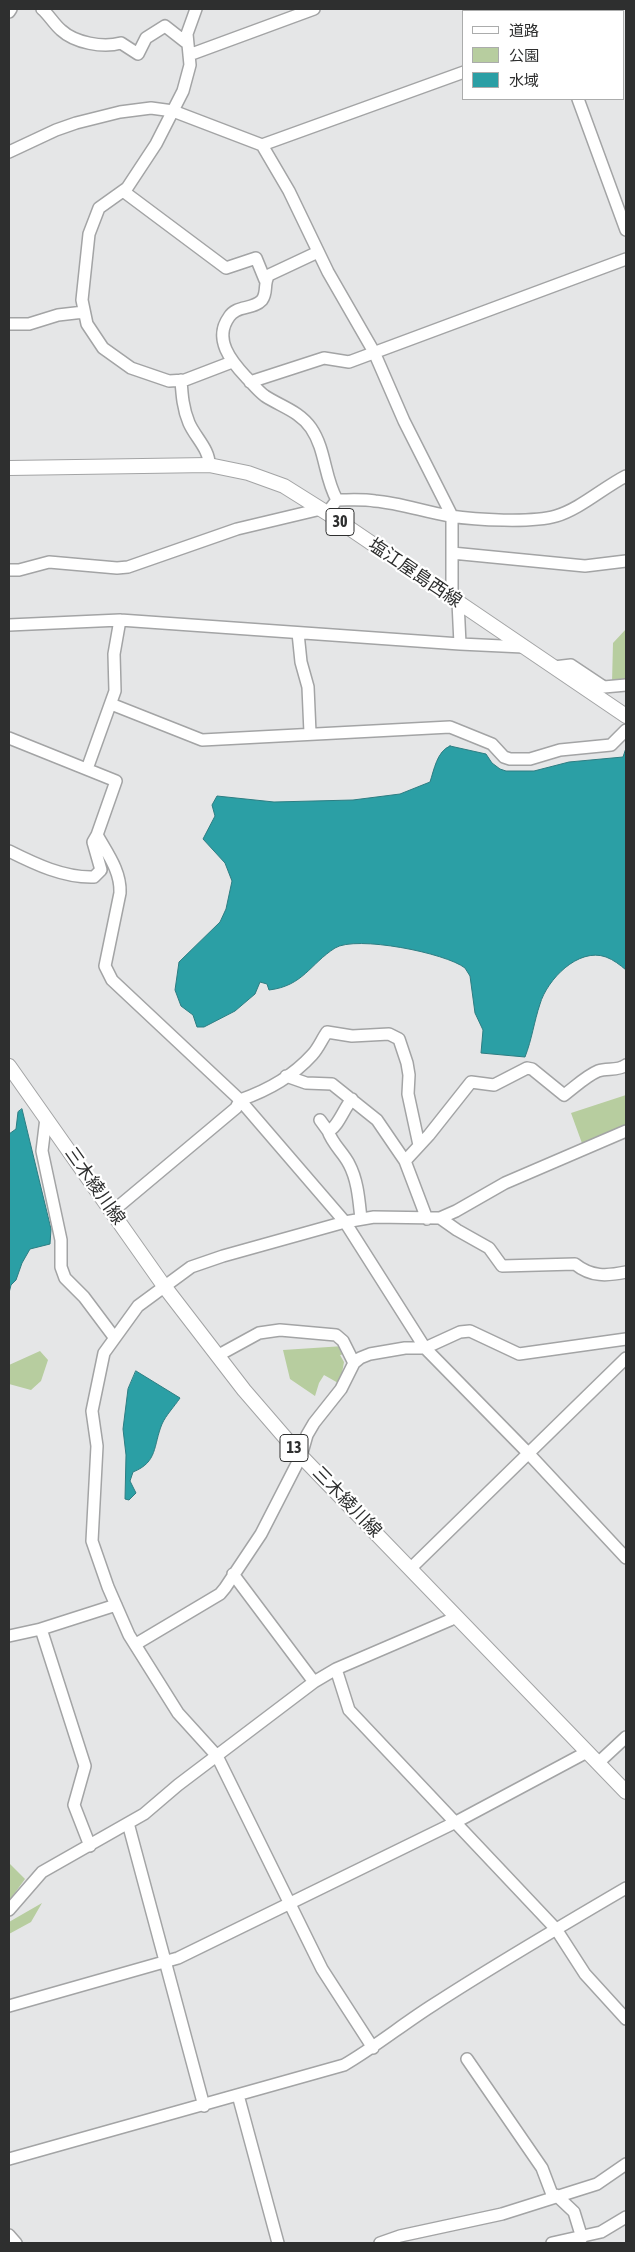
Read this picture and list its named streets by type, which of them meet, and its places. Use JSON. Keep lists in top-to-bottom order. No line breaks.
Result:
{"streets":{"main road":["30","塩江屋島西線","三木綾川線","13"]},"legend":["道路","公園","水域"]}
